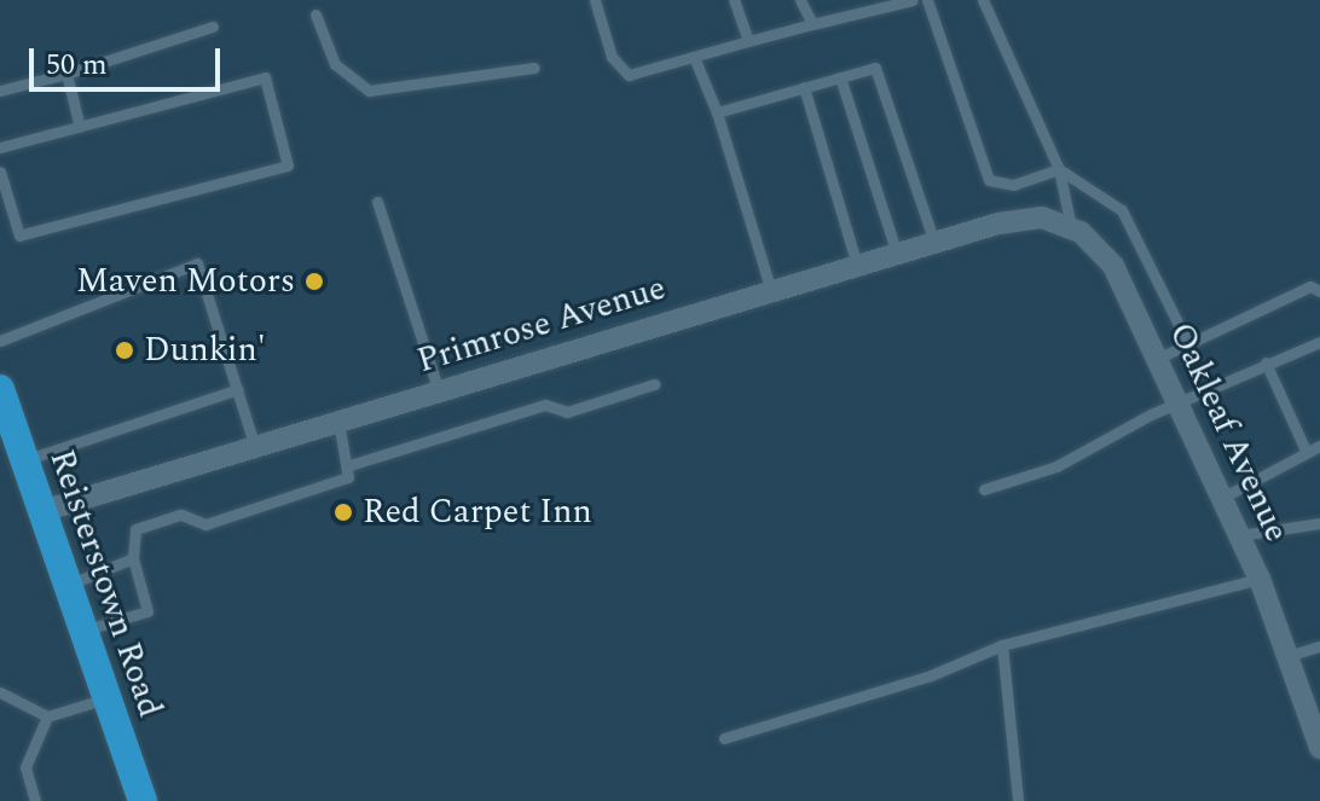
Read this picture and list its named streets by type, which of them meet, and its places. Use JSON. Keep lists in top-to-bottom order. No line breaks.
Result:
{"streets":{"main road":["Reisterstown Road"],"street":["Primrose Avenue","Oakleaf Avenue"]},"crossings":[["Primrose Avenue","Oakleaf Avenue"],["Primrose Avenue","Reisterstown Road"]],"places":["Maven Motors","Dunkin'","Red Carpet Inn"],"scale_bar":"50 m"}
